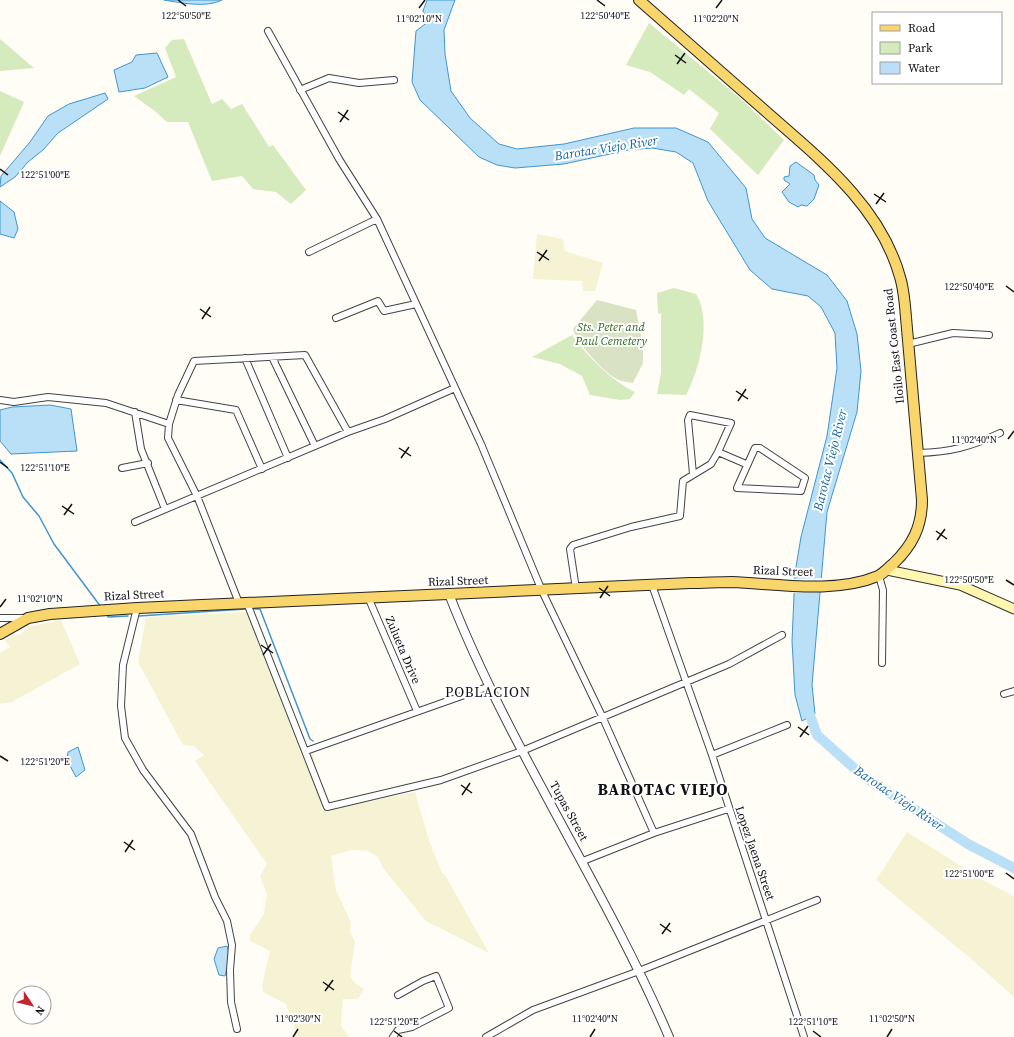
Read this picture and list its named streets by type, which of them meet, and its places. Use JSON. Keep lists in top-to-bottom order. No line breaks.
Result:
{"streets":{"main road":["Iloilo East Coast Road","Rizal Street"],"street":["Zulueta Drive","Tupas Street","Lopez Jaena Street"]},"crossings":[["Iloilo East Coast Road","Rizal Street"],["Rizal Street","Zulueta Drive"],["Rizal Street","Tupas Street"],["Rizal Street","Lopez Jaena Street"]],"districts":["POBLACION","BAROTAC VIEJO"],"water":["Barotac Viejo River"],"parks":["Sts. Peter and Paul Cemetery"],"legend":["Road","Park","Water"],"north":"bottom right","coordinates":["122°50'50\"E","122°50'40\"E","11°02'10\"N","11°02'20\"N","122°51'00\"E","11°02'40\"N","122°51'10\"E","122°51'20\"E","11°02'30\"N","11°02'50\"N"]}
